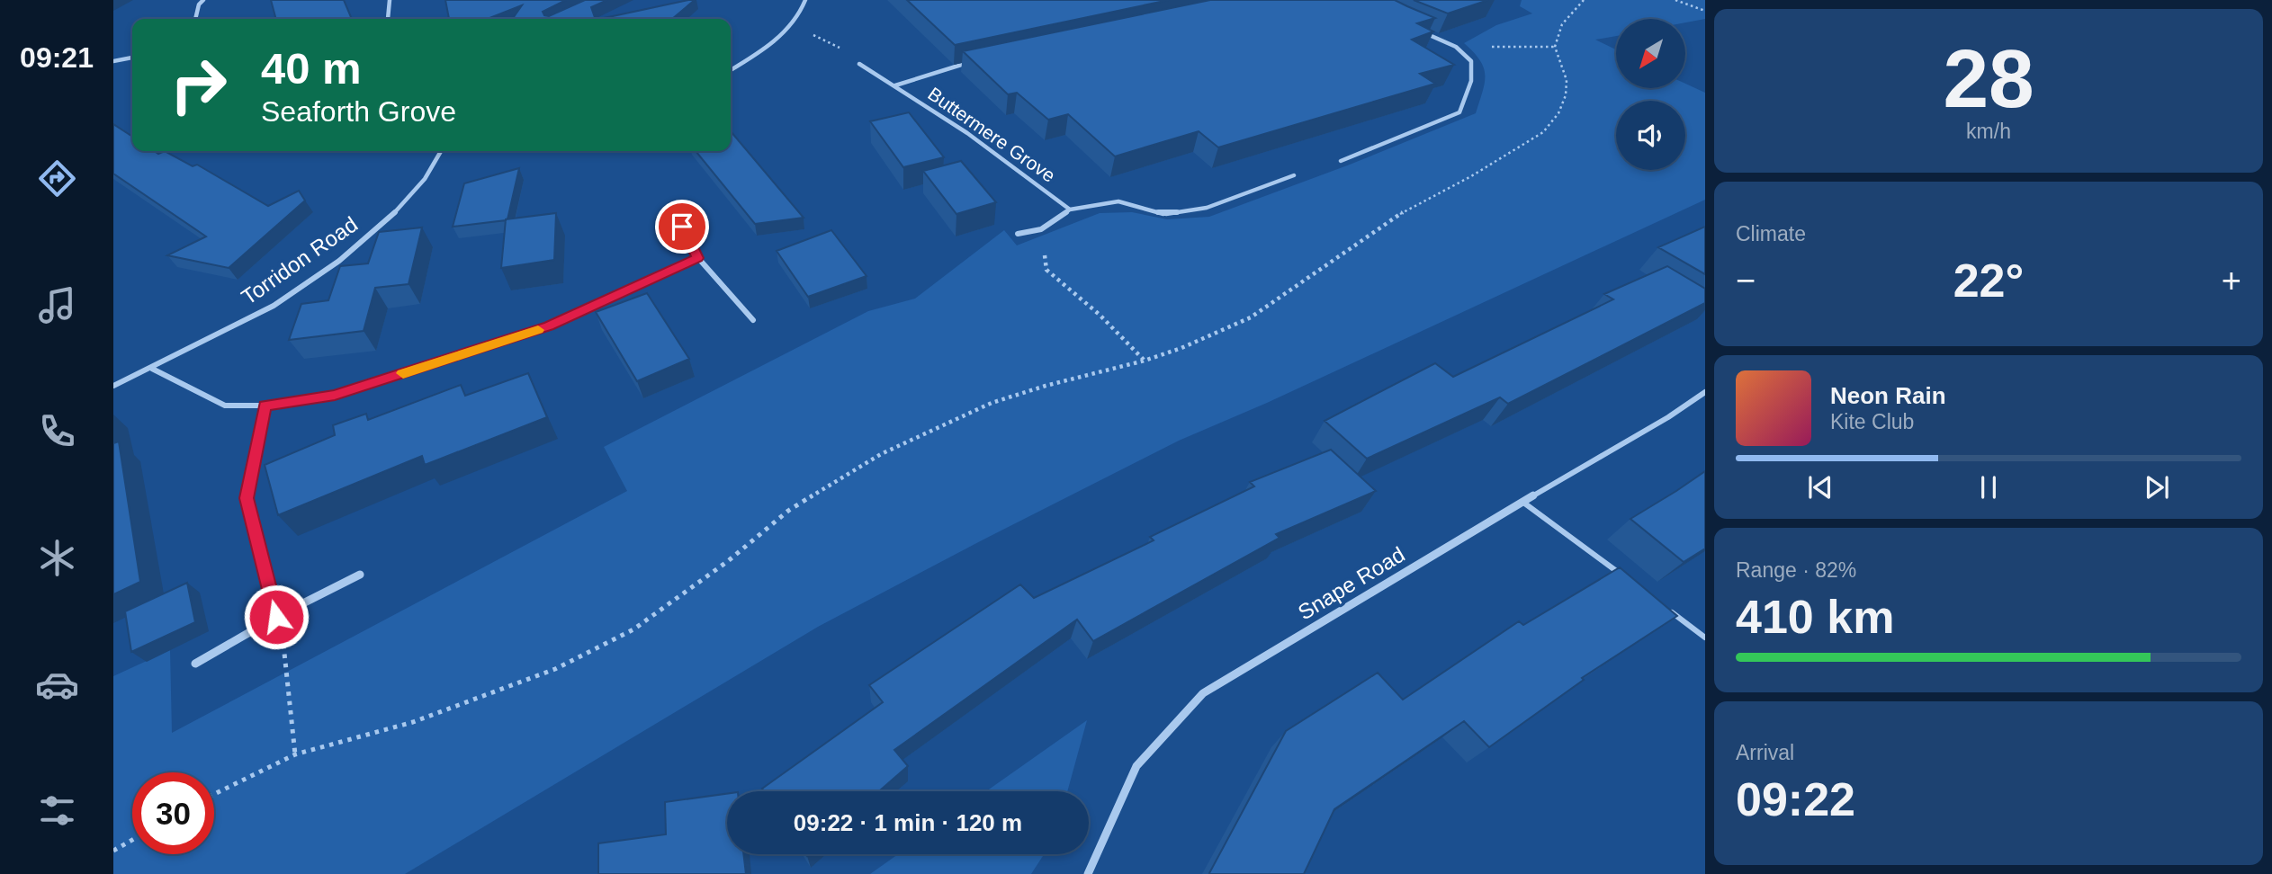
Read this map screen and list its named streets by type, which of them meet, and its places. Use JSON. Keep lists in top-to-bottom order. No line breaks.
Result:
{"streets":{"street":["Buttermere Grove","Torridon Road","Snape Road"]},"north":"bottom left","page":{"tabs":"09:21","tile":[["28","km/h"],"Climate",["Range · 82%","410 km"],["Arrival","09:22"]],"turn":["40 m","Seaforth Grove"],"heat":["−","22°","+"],"song":["Neon Rain","Kite Club"],"limit":"30","trip":"09:22 · 1 min · 120 m"}}
